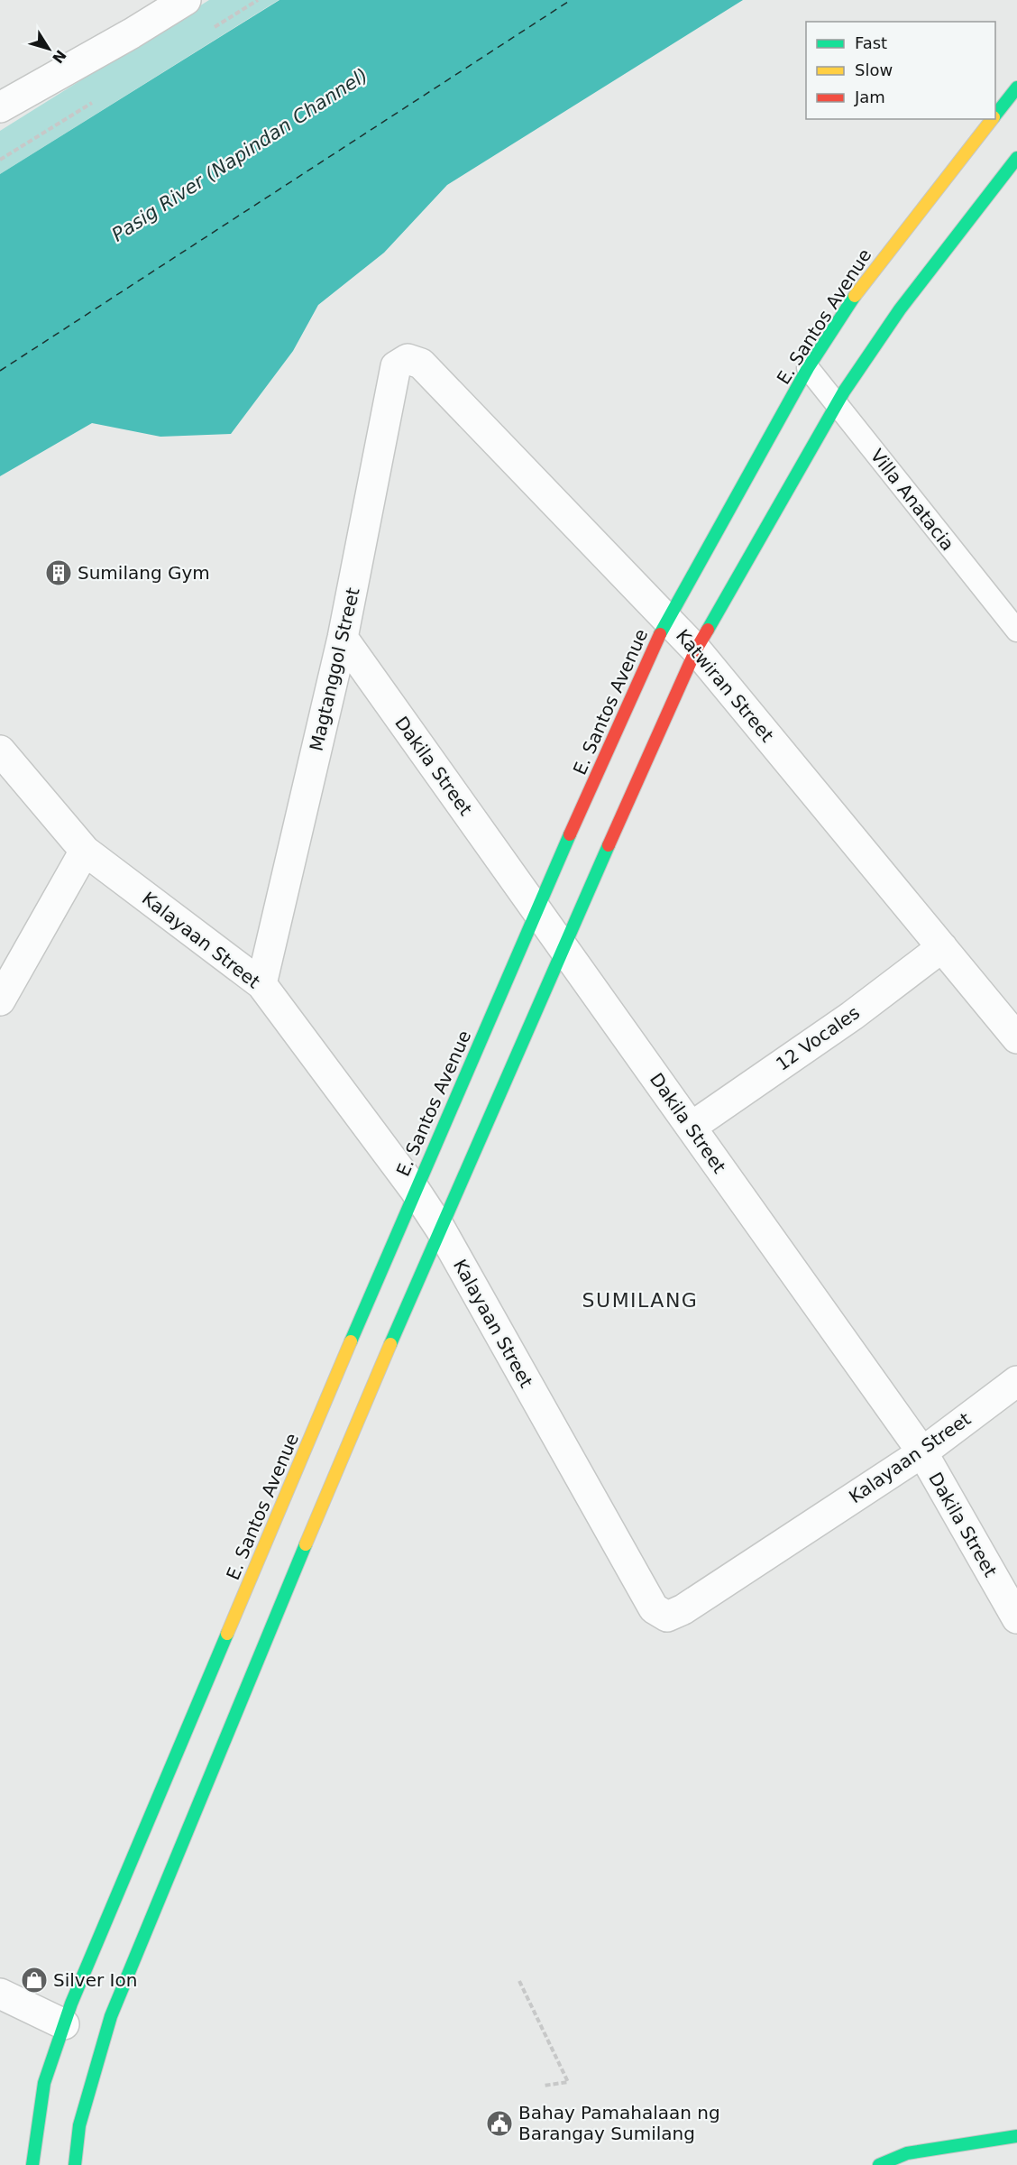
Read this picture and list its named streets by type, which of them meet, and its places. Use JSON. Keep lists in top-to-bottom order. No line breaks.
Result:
{"streets":{"street":["E. Santos Avenue","Magtanggol Street","Katwiran Street","Dakila Street","Kalayaan Street","12 Vocales"],"lane":["Villa Anatacia"]},"crossings":[["E. Santos Avenue","Villa Anatacia"],["E. Santos Avenue","Katwiran Street"],["E. Santos Avenue","Dakila Street"],["E. Santos Avenue","Kalayaan Street"],["Magtanggol Street","Katwiran Street"],["Magtanggol Street","Dakila Street"],["Magtanggol Street","Kalayaan Street"],["Katwiran Street","12 Vocales"],["Dakila Street","Kalayaan Street"],["Dakila Street","12 Vocales"]],"districts":["SUMILANG"],"water":["Pasig River (Napindan Channel)"],"places":{"building":["Sumilang Gym"],"shop":["Silver Ion"],"public building":["Bahay Pamahalaan ng Barangay Sumilang"]},"legend":["Fast","Slow","Jam"],"north":"bottom right"}
